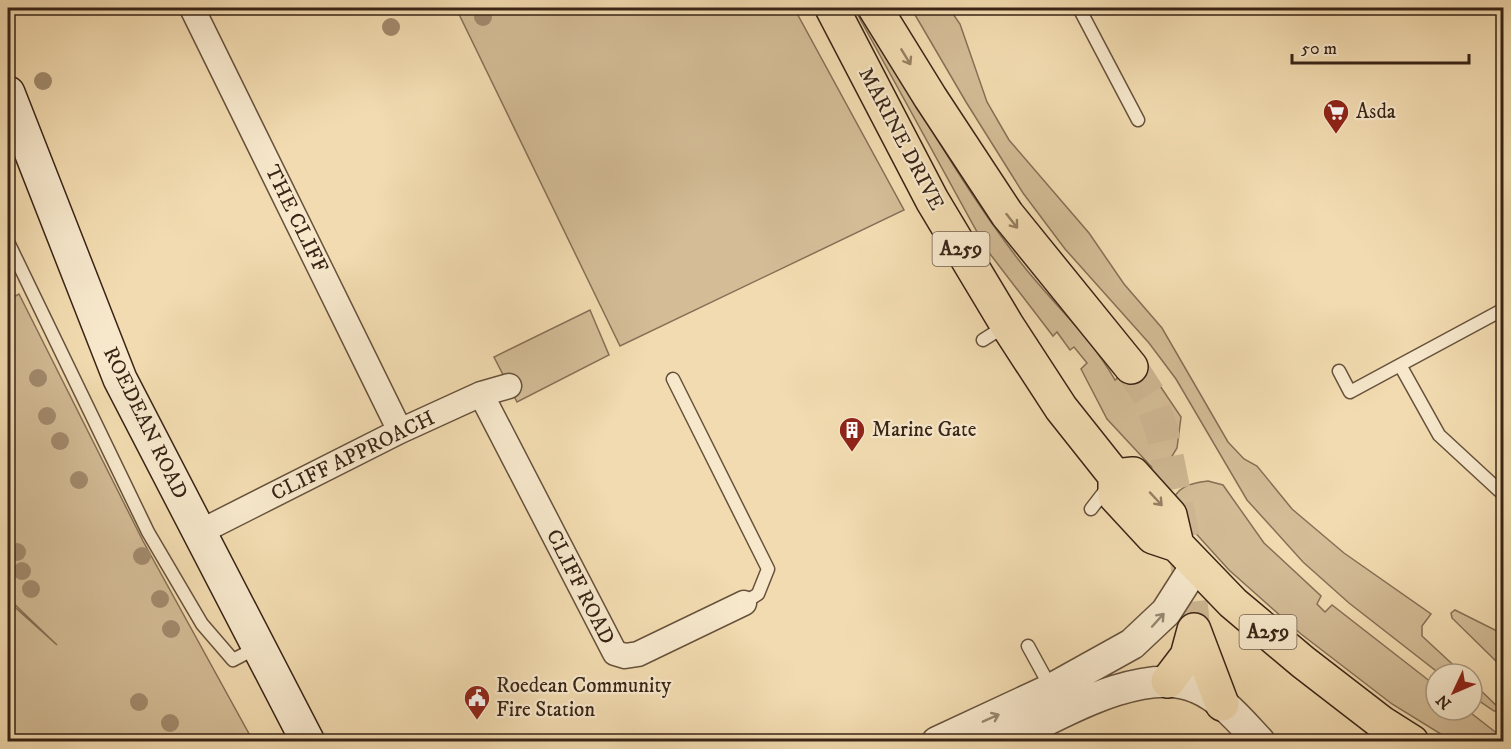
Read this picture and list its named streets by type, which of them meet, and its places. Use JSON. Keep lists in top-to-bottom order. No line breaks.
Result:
{"streets":{"main road":["MARINE DRIVE","A259","ROEDEAN ROAD"],"street":["THE CLIFF","CLIFF APPROACH","CLIFF ROAD"]},"crossings":[["THE CLIFF","CLIFF APPROACH"],["ROEDEAN ROAD","CLIFF APPROACH"],["CLIFF APPROACH","CLIFF ROAD"]],"places":{"supermarket":["Asda"],"building":["Marine Gate"],"public building":["Roedean Community Fire Station"]},"scale_bar":"50 m","north":"bottom left"}
